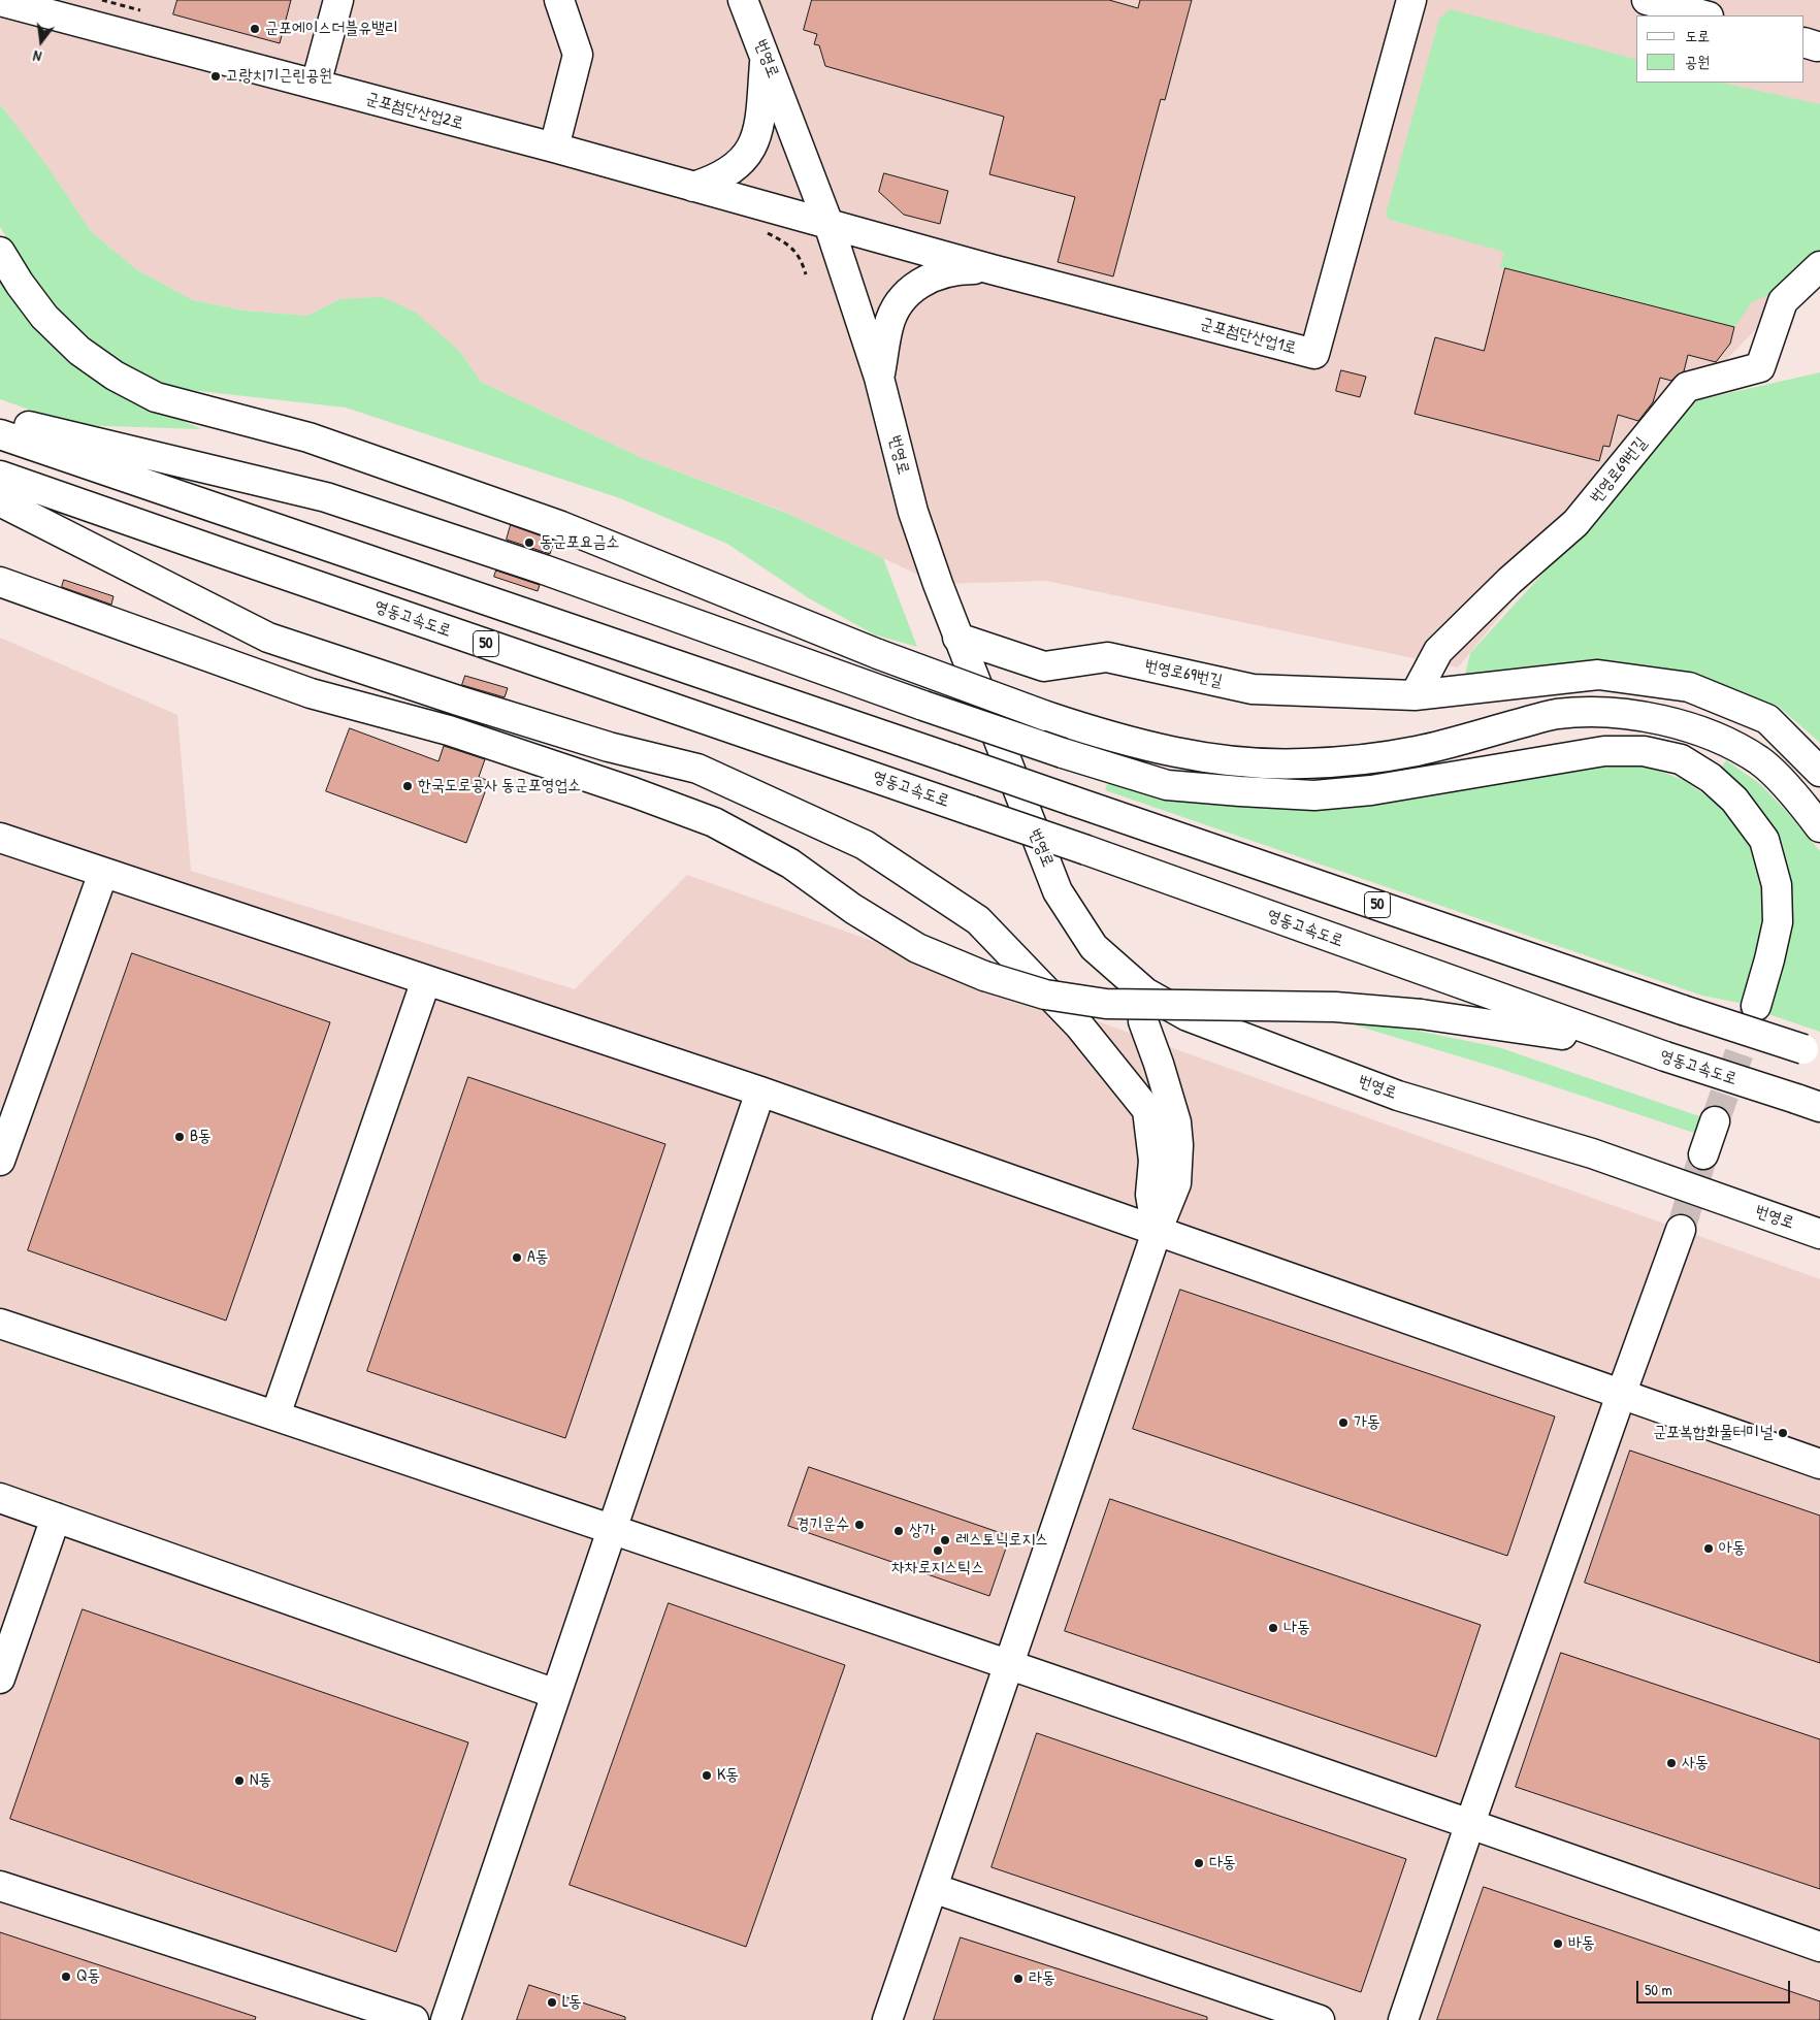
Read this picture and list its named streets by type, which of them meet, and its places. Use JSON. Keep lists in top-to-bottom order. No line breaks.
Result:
{"streets":{"main road":["번영로","군포첨단산업2로","군포첨단산업1로","번영로69번길","영동고속도로","50"]},"crossings":[["번영로","군포첨단산업2로"],["번영로","군포첨단산업1로"],["번영로","번영로69번길"],["군포첨단산업2로","군포첨단산업1로"]],"places":["군포에이스더블유밸리","고랑치기근린공원","동군포요금소","한국도로공사 동군포영업소","B동","A동","가동","군포복합화물터미널","경기운수","상가","레스토닉로지스","아동","차차로지스틱스","나동","사동","K동","N동","다동","바동","Q동","라동","L동"],"legend":["도로","공원"],"scale_bar":"50 m","north":"bottom"}
